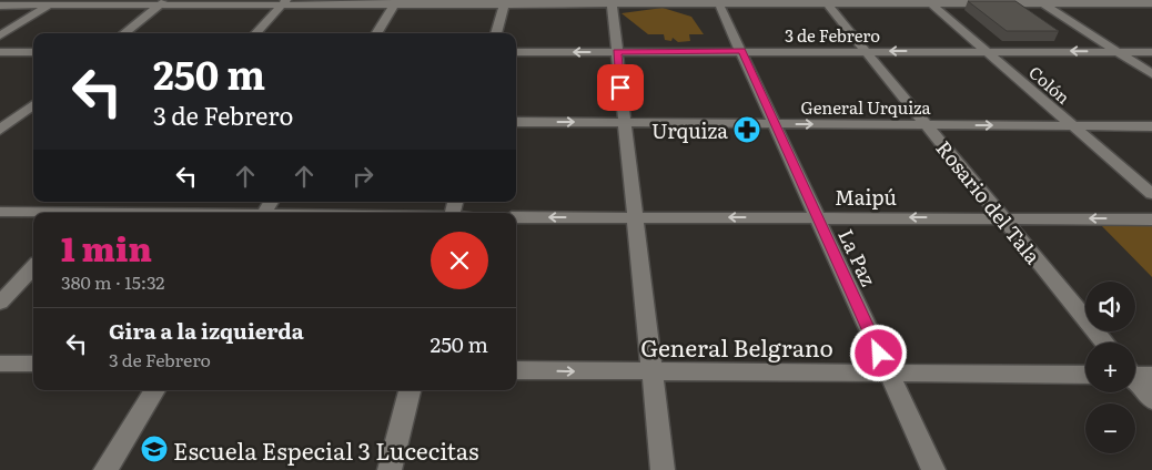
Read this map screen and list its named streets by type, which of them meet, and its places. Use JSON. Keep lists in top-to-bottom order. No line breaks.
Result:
{"streets":{"street":["3 de Febrero","Colón","General Urquiza","Maipú","Rosario del Tala","La Paz","General Belgrano"]},"crossings":[["3 de Febrero","Colón"],["3 de Febrero","Rosario del Tala"],["3 de Febrero","La Paz"],["Colón","General Urquiza"],["General Urquiza","Rosario del Tala"],["General Urquiza","La Paz"],["Maipú","Rosario del Tala"],["Maipú","La Paz"],["La Paz","General Belgrano"]],"one_way":["Maipú"],"places":{"pharmacy":["Urquiza"],"school or university":["Escuela Especial 3 Lucecitas"]},"page":{"turn":["250 m","3 de Febrero"],"heading":["1 min","380 m · 15:32"],"map_buttons":["+","−"],"list":[{"name":"Gira a la izquierda","note":"3 de Febrero","value":"250 m"}]}}
